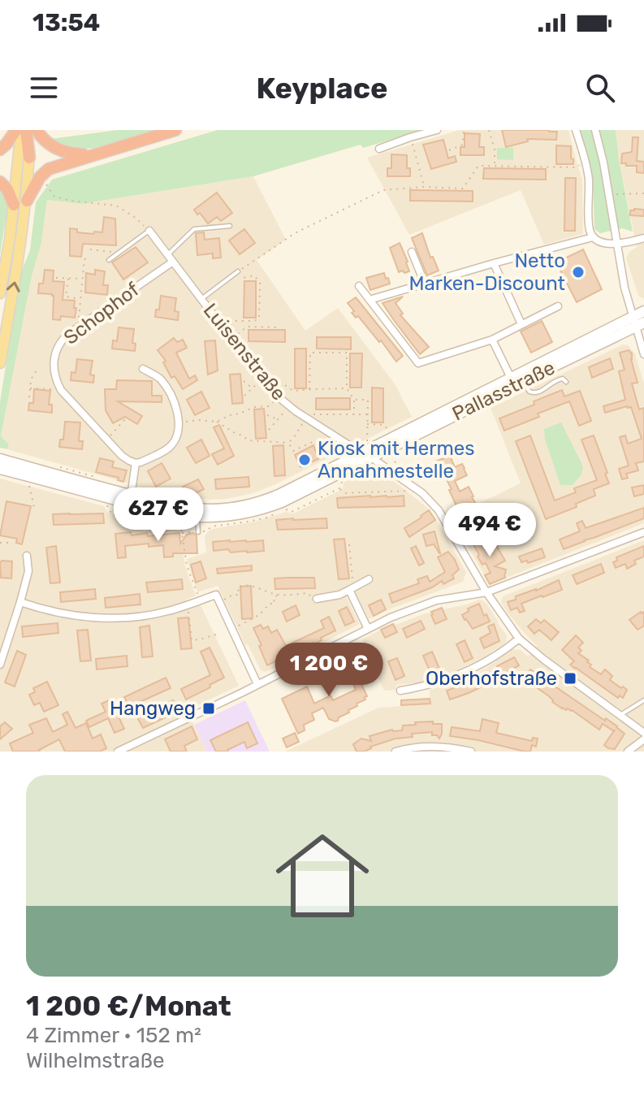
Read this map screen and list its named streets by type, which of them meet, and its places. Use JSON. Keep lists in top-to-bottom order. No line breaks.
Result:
{"streets":{"main road":["Pallasstraße"],"street":["Schophof","Luisenstraße"]},"crossings":[["Schophof","Luisenstraße"],["Luisenstraße","Pallasstraße"]],"places":{"other":["Netto Marken-Discount","Kiosk mit Hermes Annahmestelle"],"transit":["Oberhofstraße","Hangweg"]},"page":{"status":"13:54","header":"Keyplace","price":["627 €","494 €","1 200 €"],"list":[{"name":"1 200 €/Monat","note":"4 Zimmer · 152 m² · Wilhelmstraße"}]}}
